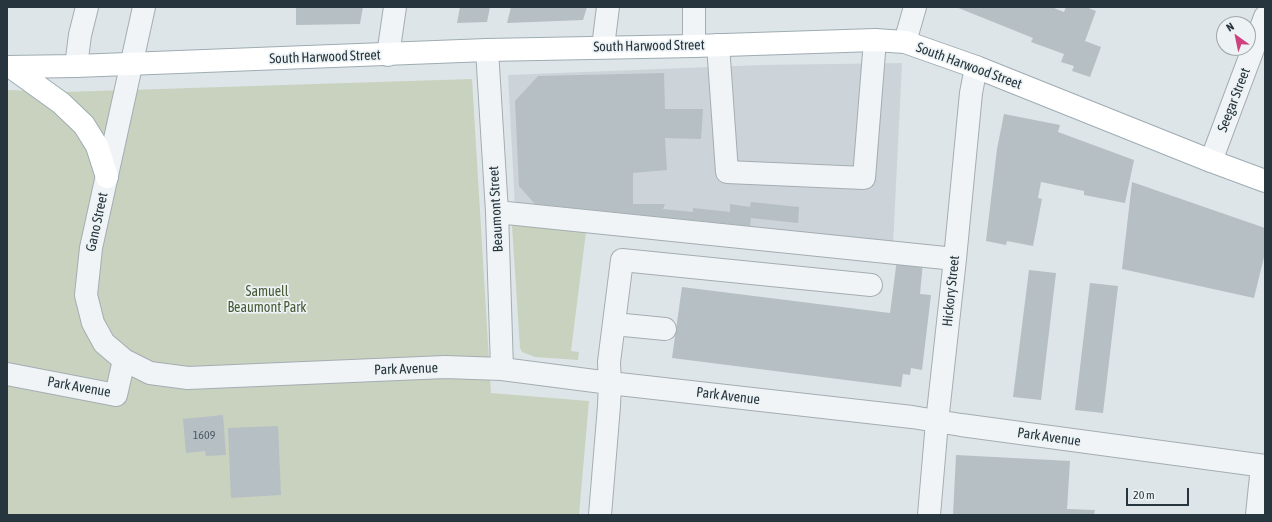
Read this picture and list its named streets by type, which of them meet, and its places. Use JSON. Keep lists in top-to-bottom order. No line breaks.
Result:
{"streets":{"main road":["South Harwood Street"],"street":["Seegar Street","Beaumont Street","Gano Street","Hickory Street","Park Avenue"]},"crossings":[["South Harwood Street","Seegar Street"],["South Harwood Street","Beaumont Street"],["South Harwood Street","Gano Street"],["South Harwood Street","Hickory Street"],["Beaumont Street","Park Avenue"],["Gano Street","Park Avenue"],["Hickory Street","Park Avenue"]],"parks":["Samuell Beaumont Park"],"house_numbers":["1609"],"scale_bar":"20 m","north":"top left"}
